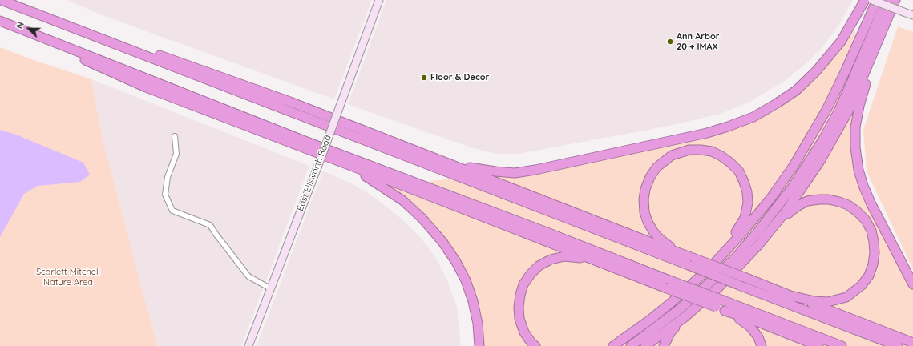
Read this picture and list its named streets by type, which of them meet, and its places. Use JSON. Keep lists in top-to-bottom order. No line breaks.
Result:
{"streets":{"main road":["East Ellsworth Road"]},"parks":["Scarlett Mitchell Nature Area"],"places":["Ann Arbor 20 + IMAX","Floor & Decor"],"north":"left"}
